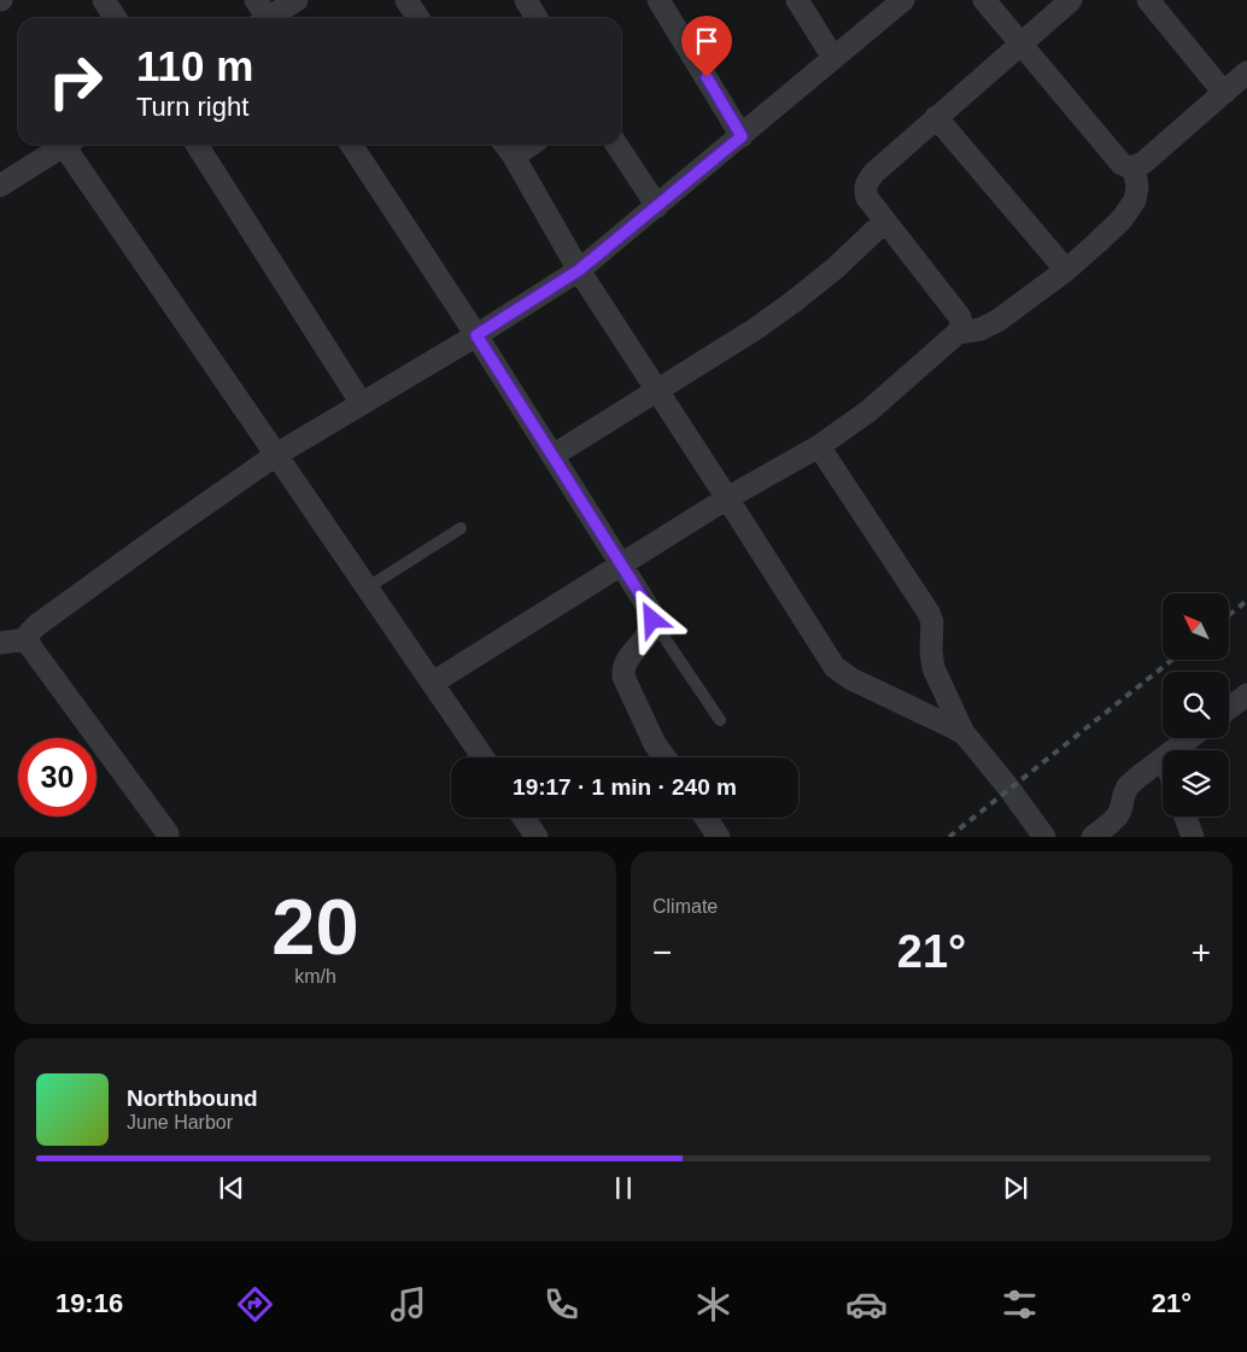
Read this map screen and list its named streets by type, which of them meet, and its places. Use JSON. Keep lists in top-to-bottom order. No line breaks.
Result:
{"north":"top left","page":{"turn":["110 m","Turn right"],"limit":"30","trip":"19:17 · 1 min · 240 m","tile":[["20","km/h"],"Climate"],"heat":["−","21°","+"],"song":["Northbound","June Harbor"],"tabs":["19:16","21°"]}}
